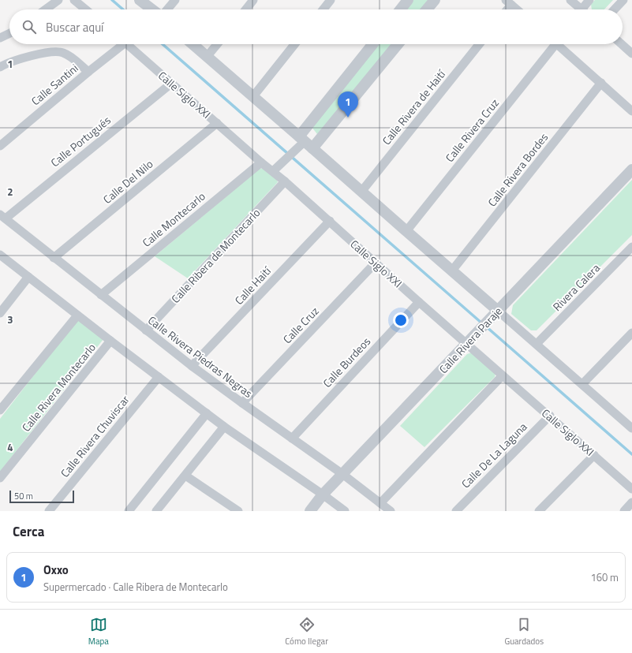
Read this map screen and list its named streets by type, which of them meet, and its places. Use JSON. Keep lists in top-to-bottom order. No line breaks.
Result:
{"streets":{"street":["Calle Santini","Calle Siglo XXI","Calle Rivera de Haití","Calle Rivera Cruz","Calle Portugués","Calle Rivera Bordes","Calle Del Nilo","Calle Montecarlo","Calle Ribera de Montecarlo","Calle Haití","Rivera Calera","Calle Cruz","Calle Rivera Paraje","Calle Rivera Piedras Negras","Calle Burdeos","Calle Rivera Montecarlo","Calle Rivera Chuviscar","Calle De La Laguna"]},"crossings":[["Calle Siglo XXI","Calle Portugués"],["Calle Siglo XXI","Calle Del Nilo"],["Calle Siglo XXI","Calle Montecarlo"],["Calle Siglo XXI","Calle Ribera de Montecarlo"],["Calle Siglo XXI","Calle Haití"],["Calle Siglo XXI","Calle Cruz"],["Calle Siglo XXI","Calle Rivera Paraje"],["Calle Siglo XXI","Calle Burdeos"],["Calle Siglo XXI","Calle De La Laguna"],["Calle Portugués","Calle Rivera Piedras Negras"],["Calle Del Nilo","Calle Rivera Piedras Negras"],["Calle Montecarlo","Calle Rivera Piedras Negras"],["Calle Ribera de Montecarlo","Calle Rivera Piedras Negras"],["Calle Haití","Calle Rivera Piedras Negras"],["Calle Cruz","Calle Rivera Piedras Negras"],["Calle Rivera Paraje","Calle Rivera Piedras Negras"],["Calle Rivera Piedras Negras","Calle Burdeos"]],"scale_bar":"50 m","page":{"search":"Buscar aquí","pins":"1","scale":"50 m","heading":"Cerca","list":[{"mark":"1","name":"Oxxo","note":"Supermercado · Calle Ribera de Montecarlo","value":"160 m"}],"nav":["Mapa","Cómo llegar","Guardados"]},"grid":{"rows":["1","2","3","4"]}}
